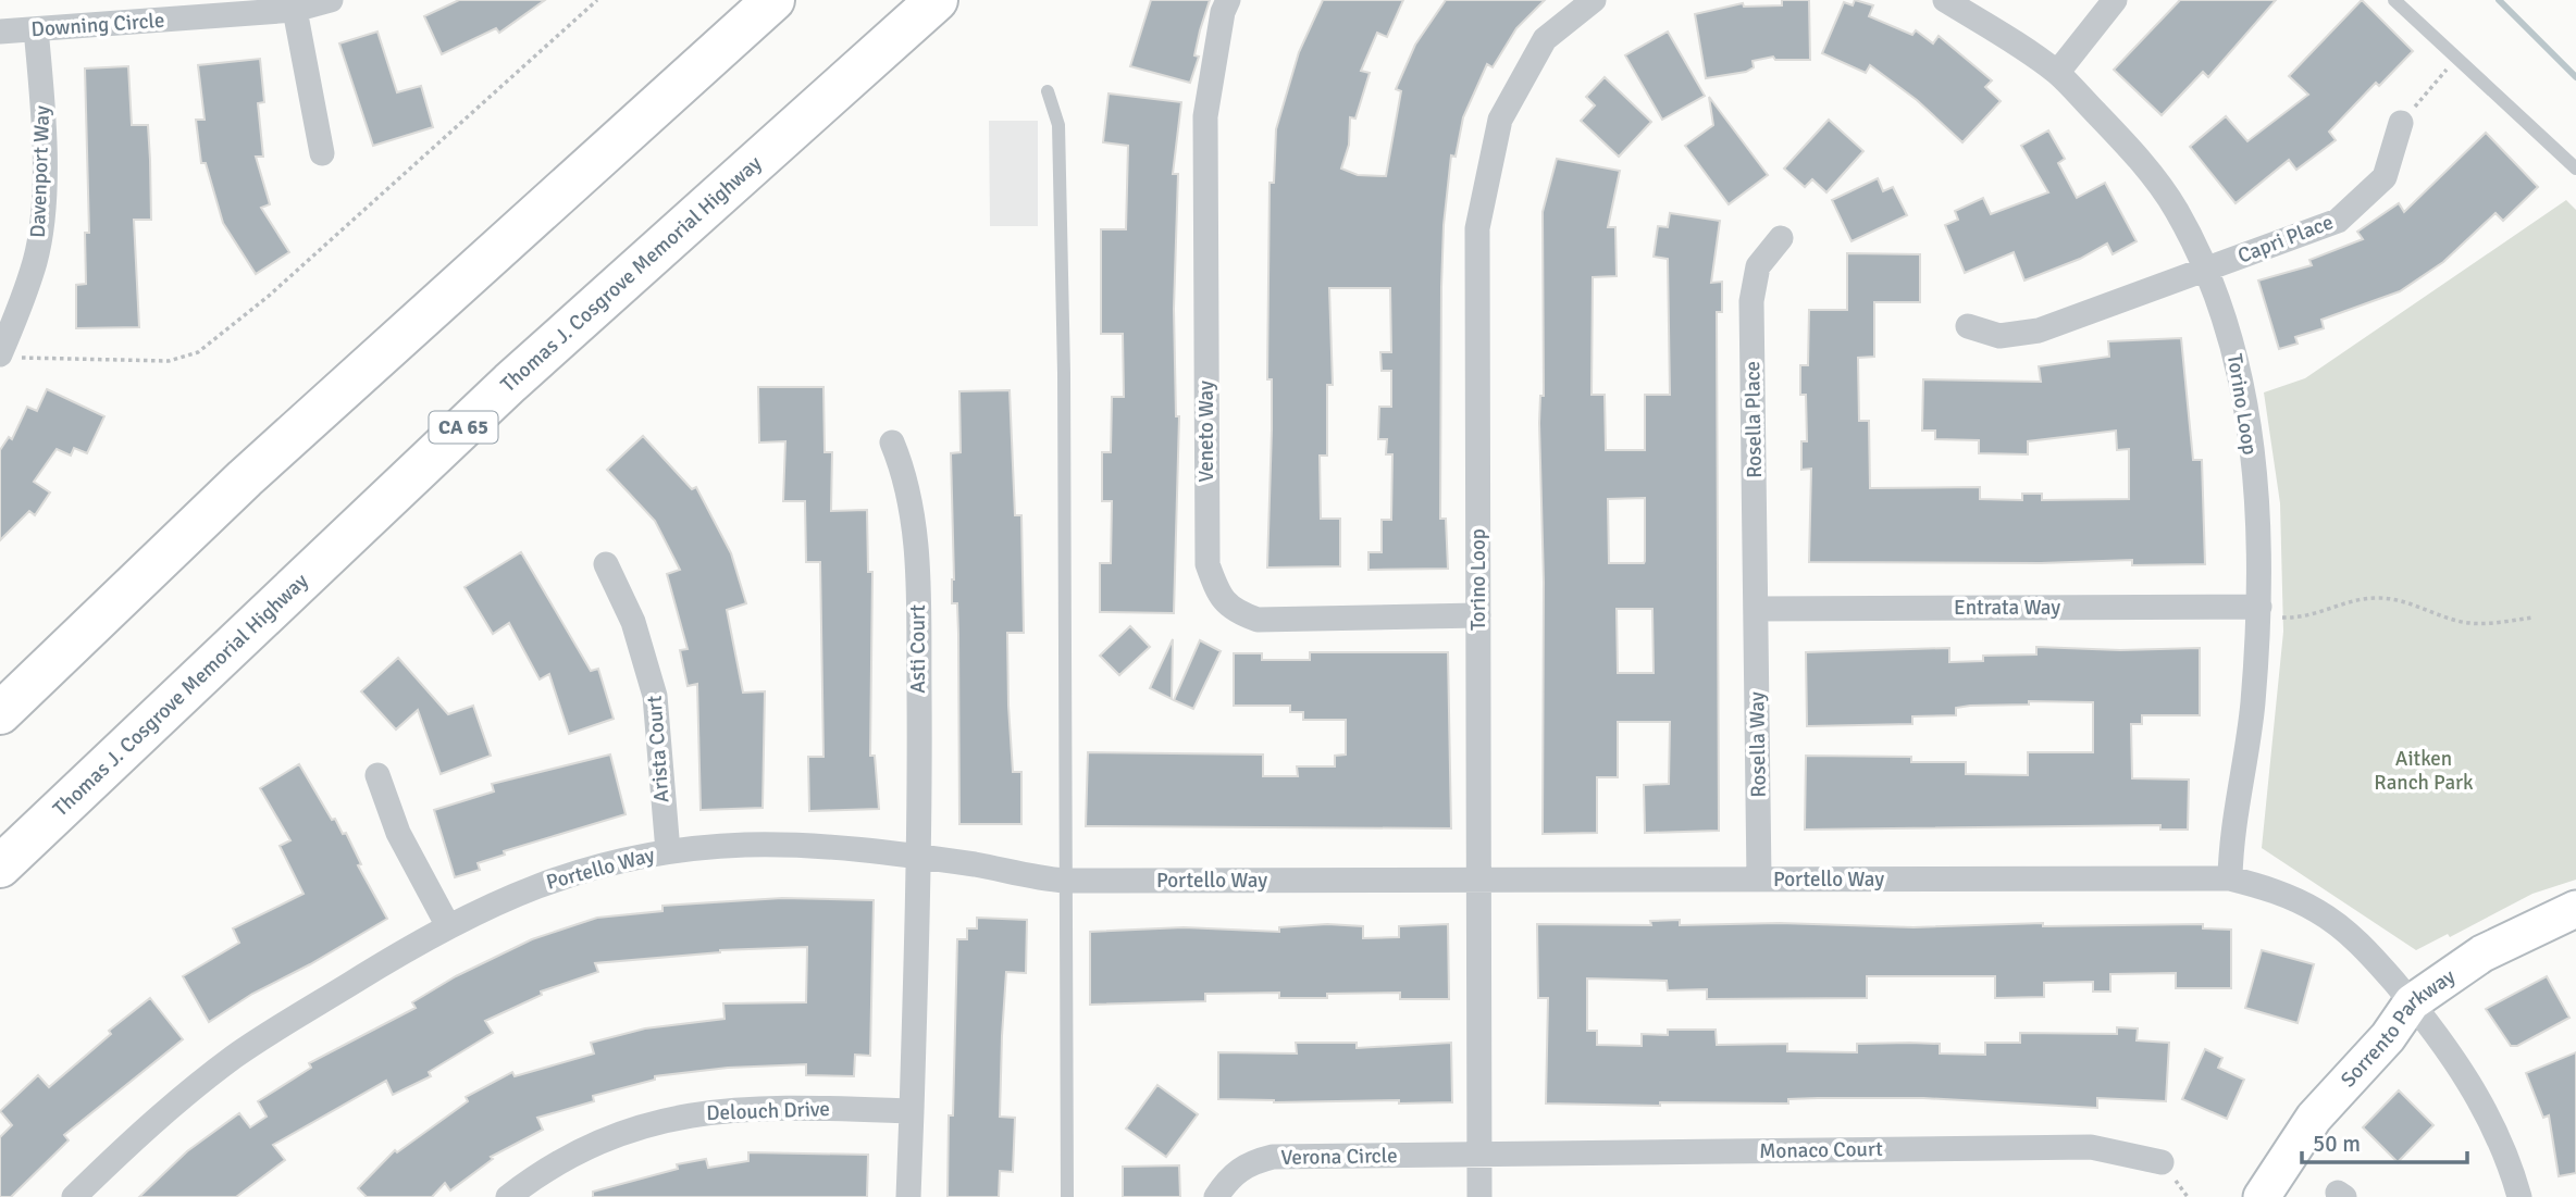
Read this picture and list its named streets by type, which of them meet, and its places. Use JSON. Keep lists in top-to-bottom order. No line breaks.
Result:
{"streets":{"highway":["Thomas J. Cosgrove Memorial Highway","CA 65"],"street":["Downing Circle","Davenport Way","Capri Place","Torino Loop","Rosella Place","Veneto Way","Entrata Way","Asti Court","Rosella Way","Arista Court","Portello Way","Sorrento Parkway","Delouch Drive","Monaco Court","Verona Circle"]},"crossings":[["Downing Circle","Davenport Way"],["Capri Place","Torino Loop"],["Torino Loop","Veneto Way"],["Torino Loop","Entrata Way"],["Torino Loop","Portello Way"],["Torino Loop","Monaco Court"],["Torino Loop","Verona Circle"],["Rosella Place","Entrata Way"],["Rosella Place","Rosella Way"],["Entrata Way","Rosella Way"],["Asti Court","Portello Way"],["Rosella Way","Portello Way"],["Arista Court","Portello Way"],["Portello Way","Sorrento Parkway"],["Monaco Court","Verona Circle"]],"parks":["Aitken Ranch Park"],"scale_bar":"50 m"}
